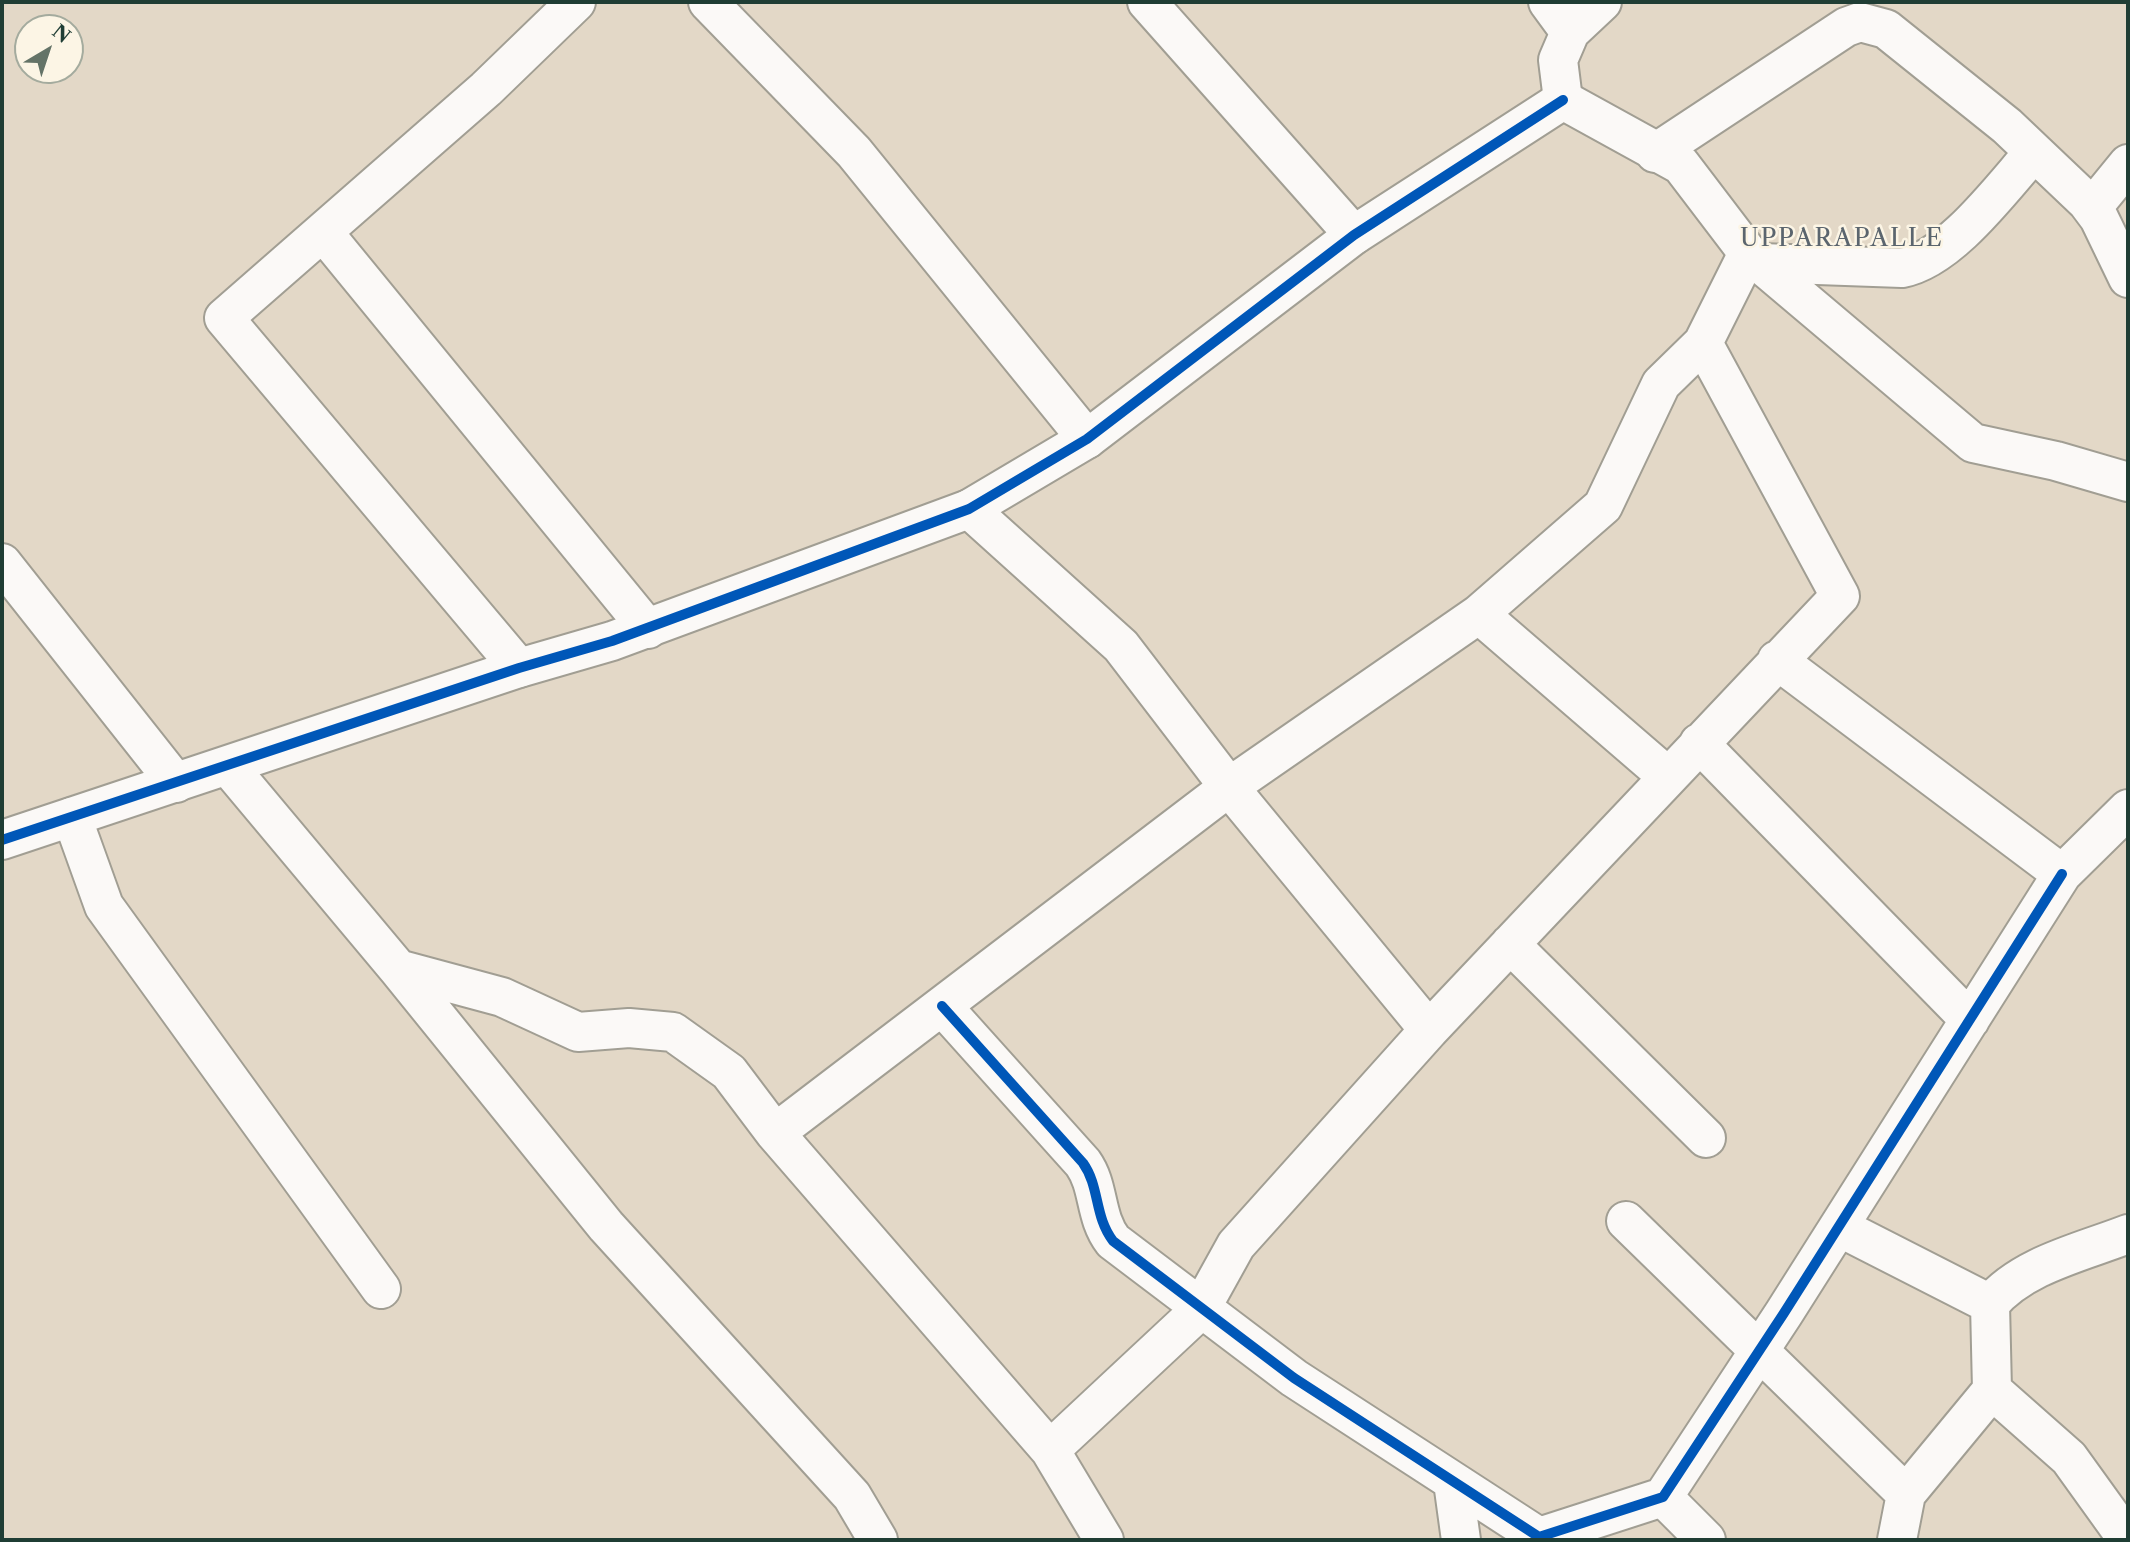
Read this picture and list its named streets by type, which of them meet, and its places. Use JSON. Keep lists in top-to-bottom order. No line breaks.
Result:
{"districts":["UPPARAPALLE"],"north":"top right"}
